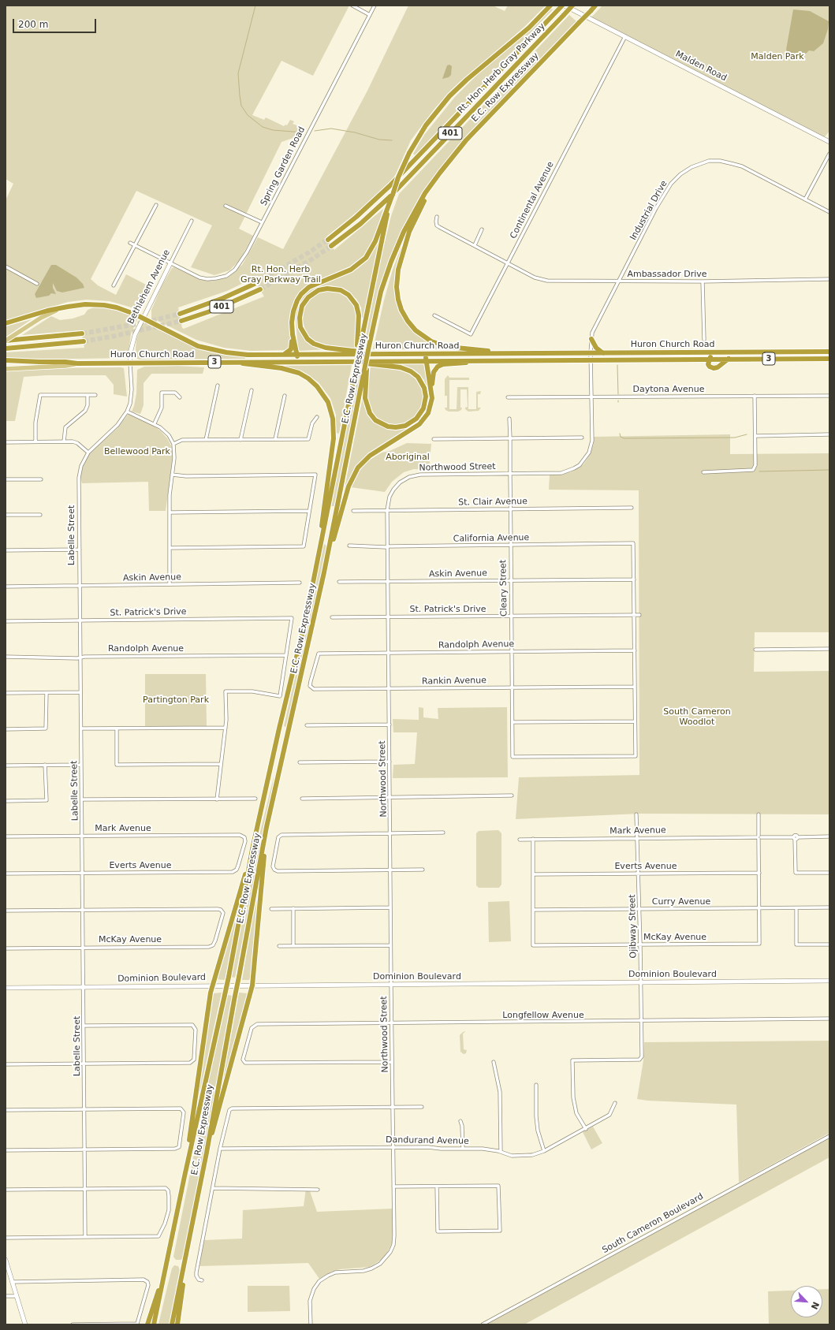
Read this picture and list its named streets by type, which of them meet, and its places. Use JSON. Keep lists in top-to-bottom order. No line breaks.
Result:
{"streets":{"highway":["Rt. Hon. Herb Gray Parkway","E.C. Row Expressway","401","Huron Church Road","3"],"street":["Malden Road","Spring Garden Road","Continental Avenue","Industrial Drive","Ambassador Drive","Bethlehem Avenue","Daytona Avenue","Northwood Street","St. Clair Avenue","Labelle Street","California Avenue","Askin Avenue","Cleary Street","St. Patrick's Drive","Randolph Avenue","Rankin Avenue","Mark Avenue","Everts Avenue","Curry Avenue","Ojibway Street","McKay Avenue","Dominion Boulevard","Longfellow Avenue","Dandurand Avenue","South Cameron Boulevard"]},"crossings":[["Malden Road","Continental Avenue"],["E.C. Row Expressway","Huron Church Road"],["Spring Garden Road","Bethlehem Avenue"],["Continental Avenue","Ambassador Drive"],["Industrial Drive","Ambassador Drive"],["Industrial Drive","Huron Church Road"],["Industrial Drive","Northwood Street"],["Bethlehem Avenue","Huron Church Road"],["Bethlehem Avenue","Labelle Street"],["Huron Church Road","Northwood Street"],["Huron Church Road","Labelle Street"],["Daytona Avenue","Northwood Street"],["Northwood Street","St. Clair Avenue"],["Northwood Street","California Avenue"],["Northwood Street","Askin Avenue"],["Northwood Street","Cleary Street"],["Northwood Street","St. Patrick's Drive"],["Northwood Street","Randolph Avenue"],["Northwood Street","Rankin Avenue"],["Northwood Street","Dominion Boulevard"],["Northwood Street","Longfellow Avenue"],["Northwood Street","Dandurand Avenue"],["St. Clair Avenue","Cleary Street"],["Labelle Street","Askin Avenue"],["Labelle Street","St. Patrick's Drive"],["Labelle Street","Randolph Avenue"],["Labelle Street","Mark Avenue"],["Labelle Street","Everts Avenue"],["Labelle Street","McKay Avenue"],["Labelle Street","Dominion Boulevard"],["California Avenue","Askin Avenue"],["California Avenue","Cleary Street"],["Askin Avenue","Cleary Street"],["Cleary Street","St. Patrick's Drive"],["Cleary Street","Randolph Avenue"],["Cleary Street","Rankin Avenue"],["St. Patrick's Drive","Randolph Avenue"],["Randolph Avenue","Rankin Avenue"],["Mark Avenue","Everts Avenue"],["Mark Avenue","Ojibway Street"],["Everts Avenue","Ojibway Street"],["Curry Avenue","Ojibway Street"],["Curry Avenue","McKay Avenue"],["Ojibway Street","McKay Avenue"],["Ojibway Street","Dominion Boulevard"],["Ojibway Street","Longfellow Avenue"],["Ojibway Street","Dandurand Avenue"]],"parks":["Malden Park","Rt. Hon. Herb Gray Parkway Trail","Bellewood Park","Aboriginal","Partington Park","South Cameron Woodlot"],"scale_bar":"200 m","north":"bottom right"}
